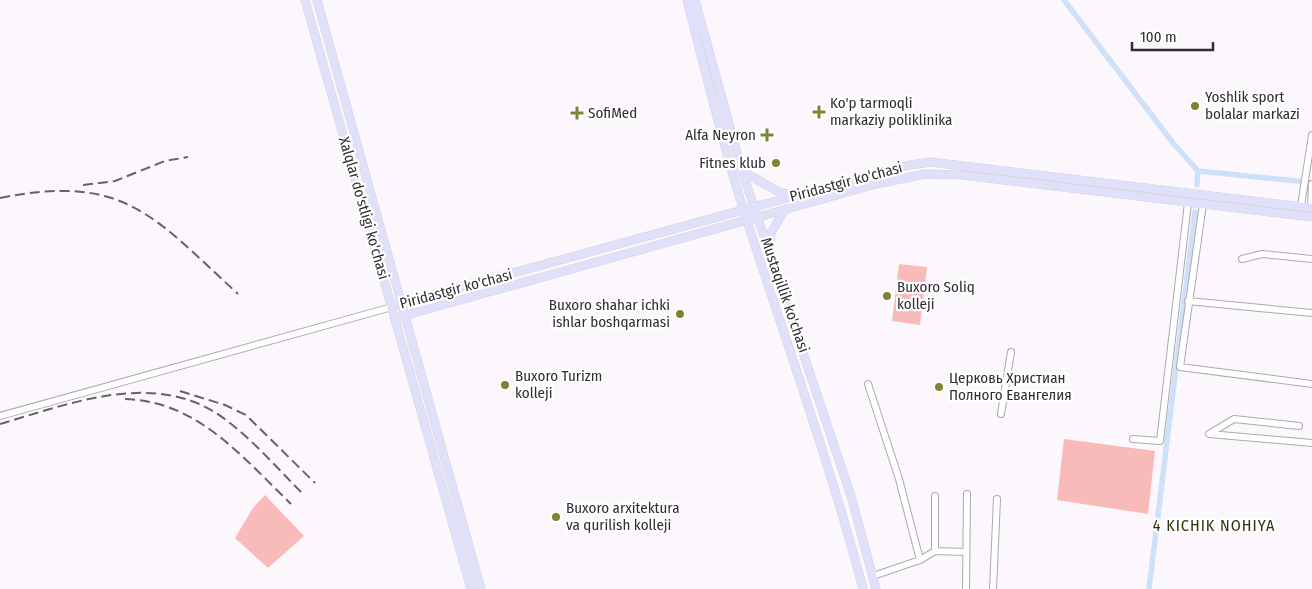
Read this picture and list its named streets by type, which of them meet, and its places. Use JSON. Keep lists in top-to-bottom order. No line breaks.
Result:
{"streets":{"main road":["Piridastgir ko'chasi","Xalqlar do'stligi ko'chasi","Mustaqillik ko'chasi"]},"crossings":[["Piridastgir ko'chasi","Xalqlar do'stligi ko'chasi"],["Piridastgir ko'chasi","Mustaqillik ko'chasi"]],"districts":["4 KICHIK NOHIYA"],"places":{"other":["Yoshlik sport bolalar markazi","Fitnes klub","Buxoro Soliq kolleji","Buxoro shahar ichki ishlar boshqarmasi","Buxoro Turizm kolleji","Церковь Христиан Полного Евангелия","Buxoro arxitektura va qurilish kolleji"],"health":["Ko'p tarmoqli markaziy poliklinika","SofiMed","Alfa Neyron"]},"scale_bar":"100 m"}
